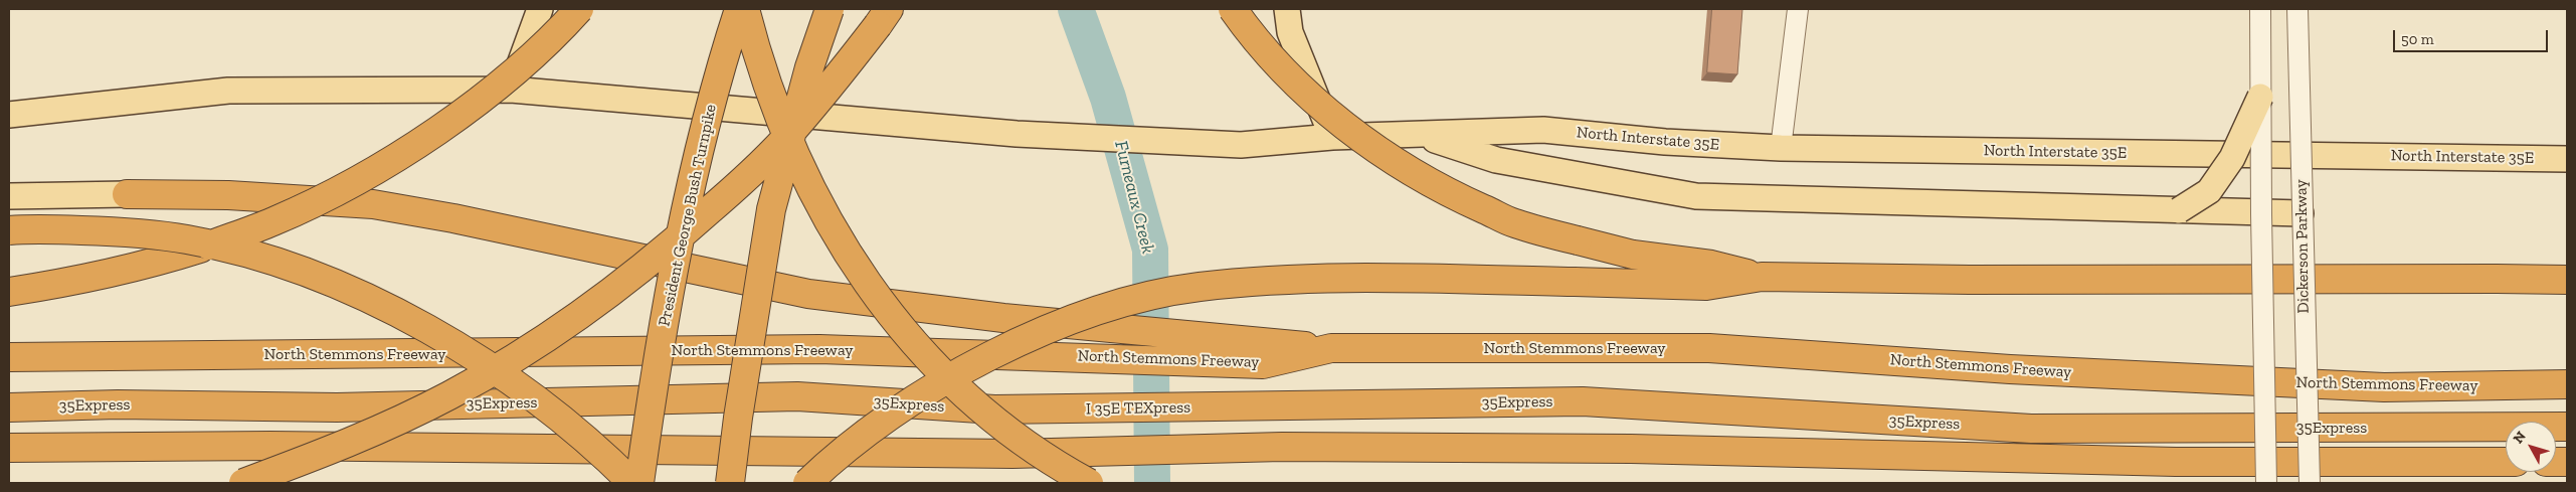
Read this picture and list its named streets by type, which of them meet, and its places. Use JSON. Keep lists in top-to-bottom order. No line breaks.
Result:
{"streets":{"highway":["President George Bush Turnpike","North Stemmons Freeway","35Express","I 35E TEXpress"],"main road":["North Interstate 35E"],"street":["Dickerson Parkway"]},"crossings":[["35Express","I 35E TEXpress"]],"water":["Furneaux Creek"],"scale_bar":"50 m","north":"top left"}
